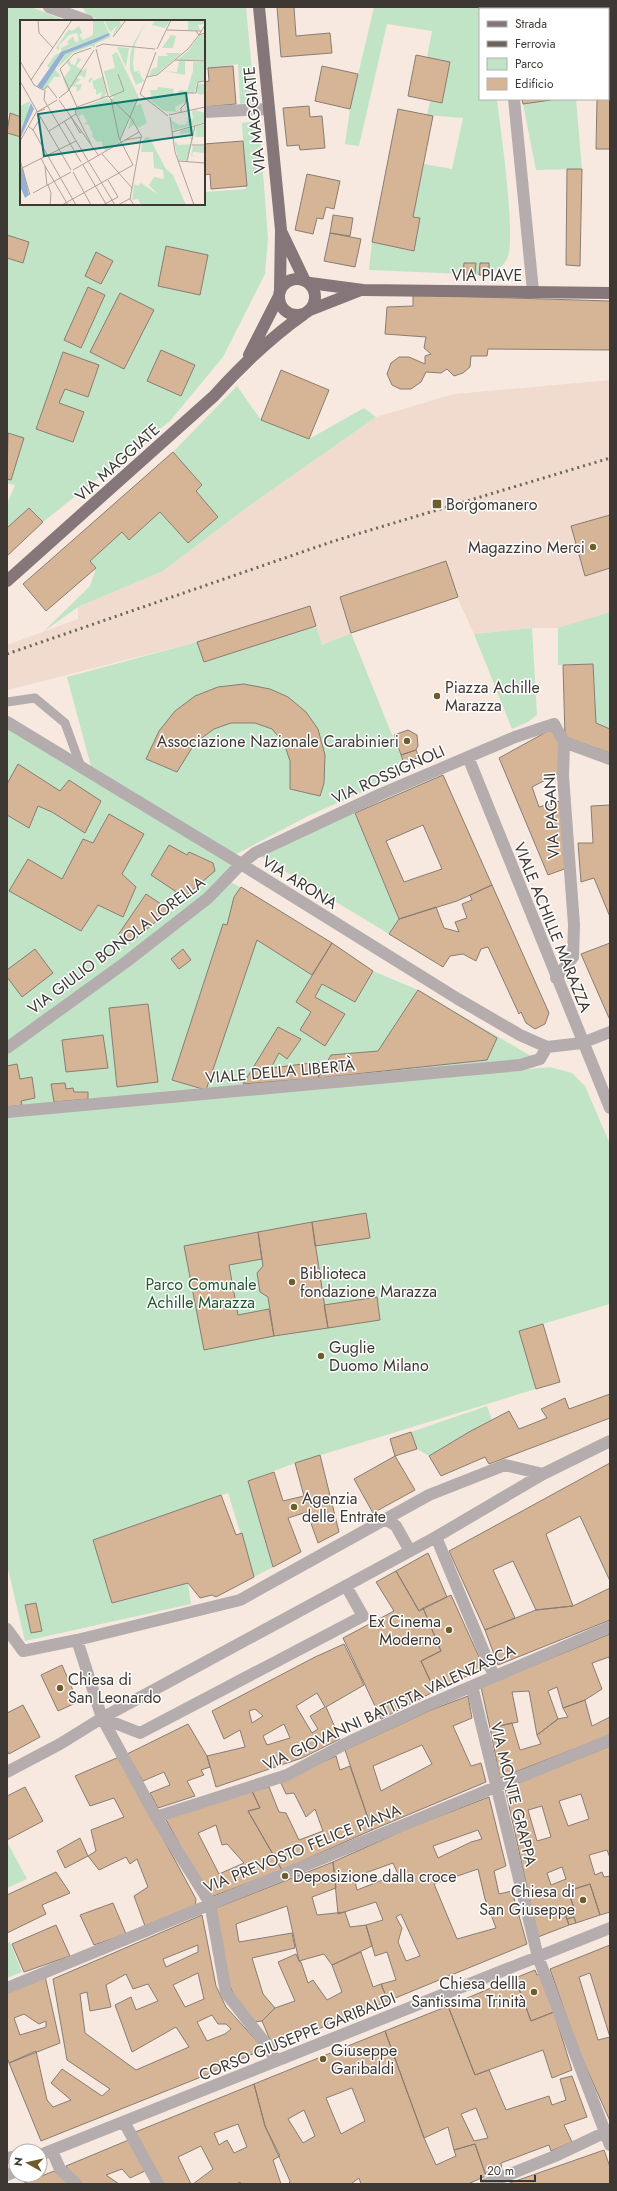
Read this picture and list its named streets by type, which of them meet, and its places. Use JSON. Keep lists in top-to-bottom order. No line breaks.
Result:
{"streets":{"main road":["VIA MAGGIATE","VIA PIAVE"],"street":["VIA ROSSIGNOLI","VIA PAGANI","VIA ARONA","VIALE ACHILLE MARAZZA","VIA GIULIO BONOLA LORELLA","VIALE DELLA LIBERTÀ","VIA GIOVANNI BATTISTA VALENZASCA","VIA MONTE GRAPPA","VIA PREVOSTO FELICE PIANA","CORSO GIUSEPPE GARIBALDI"]},"crossings":[["VIA MAGGIATE","VIA PIAVE"],["VIA ROSSIGNOLI","VIA PAGANI"],["VIA ROSSIGNOLI","VIA ARONA"],["VIA ROSSIGNOLI","VIALE ACHILLE MARAZZA"],["VIA ROSSIGNOLI","VIA GIULIO BONOLA LORELLA"],["VIA PAGANI","VIALE ACHILLE MARAZZA"],["VIA ARONA","VIA GIULIO BONOLA LORELLA"],["VIA ARONA","VIALE DELLA LIBERTÀ"],["VIA GIOVANNI BATTISTA VALENZASCA","VIA MONTE GRAPPA"],["VIA MONTE GRAPPA","VIA PREVOSTO FELICE PIANA"],["VIA MONTE GRAPPA","CORSO GIUSEPPE GARIBALDI"]],"parks":["Parco Comunale Achille Marazza"],"places":{"transit":["Borgomanero"],"other":["Magazzino Merci","Piazza Achille Marazza","Associazione Nazionale Carabinieri","Biblioteca fondazione Marazza","Guglie Duomo Milano","Agenzia delle Entrate","Ex Cinema Moderno","Chiesa di San Leonardo","Deposizione dalla croce","Chiesa di San Giuseppe","Chiesa dellla Santissima Trinità","Giuseppe Garibaldi"]},"legend":["Strada","Ferrovia","Parco","Edificio"],"scale_bar":"20 m","north":"left"}
